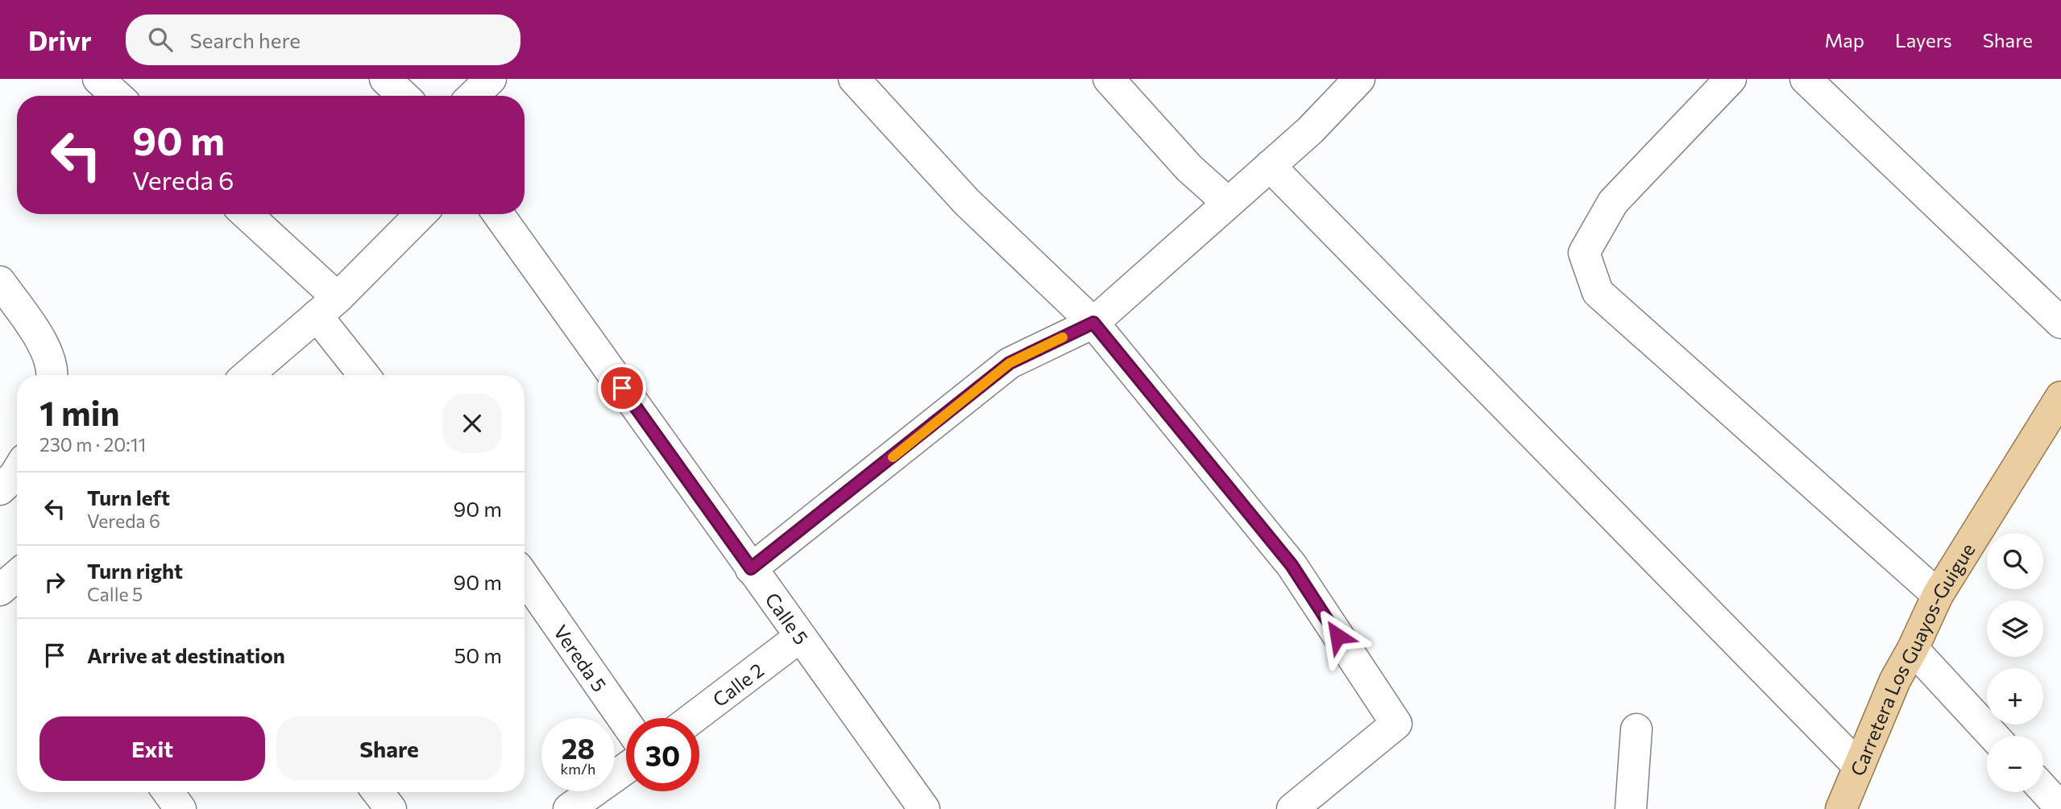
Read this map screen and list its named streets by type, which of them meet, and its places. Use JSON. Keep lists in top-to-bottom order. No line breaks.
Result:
{"streets":{"main road":["Carretera Los Guayos-Guigue"],"street":["Calle 5","Vereda 5","Calle 2"]},"crossings":[["Calle 5","Calle 2"]],"page":{"header":"Drivr","search":"Search here","nav":["Map","Layers","Share"],"turn":["90 m","Vereda 6"],"heading":["1 min","230 m · 20:11"],"list":[{"name":"Turn left","note":"Vereda 6","value":"90 m"},{"name":"Turn right","note":"Calle 5","value":"90 m"},{"name":"Arrive at destination","value":"50 m"}],"map_buttons":["+","−"],"buttons":["Exit","Share"],"speed":"28 km/h","limit":"30"}}
